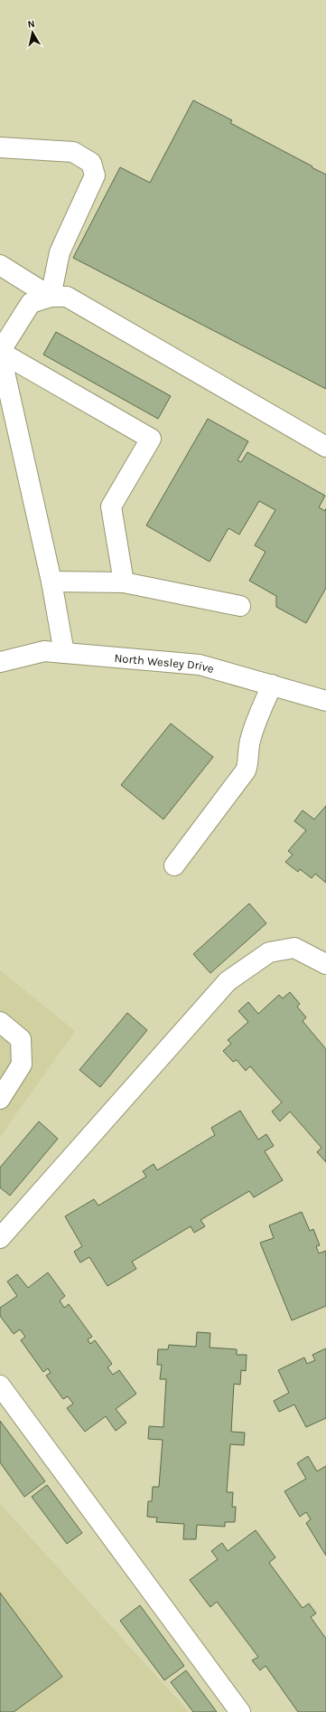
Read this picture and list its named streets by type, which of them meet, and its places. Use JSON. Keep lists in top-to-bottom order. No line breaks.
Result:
{"streets":{"street":["North Wesley Drive"]},"north":"top"}
